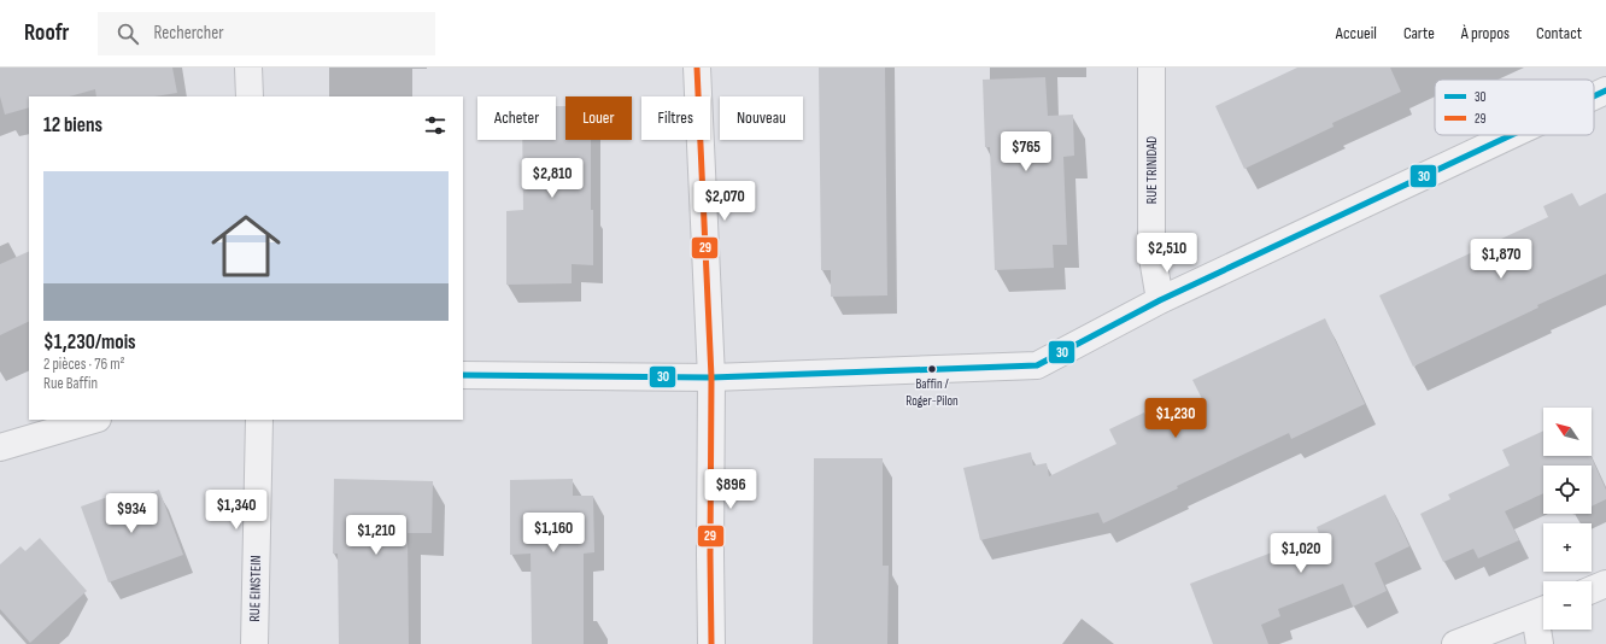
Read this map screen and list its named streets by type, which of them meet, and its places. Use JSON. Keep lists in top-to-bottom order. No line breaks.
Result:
{"streets":{"street":["RUE TRINIDAD","RUE EINSTEIN"]},"places":["Baffin / Roger-Pilon"],"lines":["transit line 29","transit line 30"],"legend":["30","29"],"north":"top left","page":{"header":"Roofr","search":"Rechercher","nav":["Accueil","Carte","À propos","Contact"],"chip":["Acheter","Louer","Filtres","Nouveau"],"heading":"12 biens","price":["$765","$2,810","$2,070","$2,510","$1,870","$1,230","$896","$1,340","$934","$1,160","$1,210","$1,020"],"list":[{"name":"$1,230/mois","note":"2 pièces · 76 m² · Rue Baffin"}],"map_buttons":["+","−"]}}
